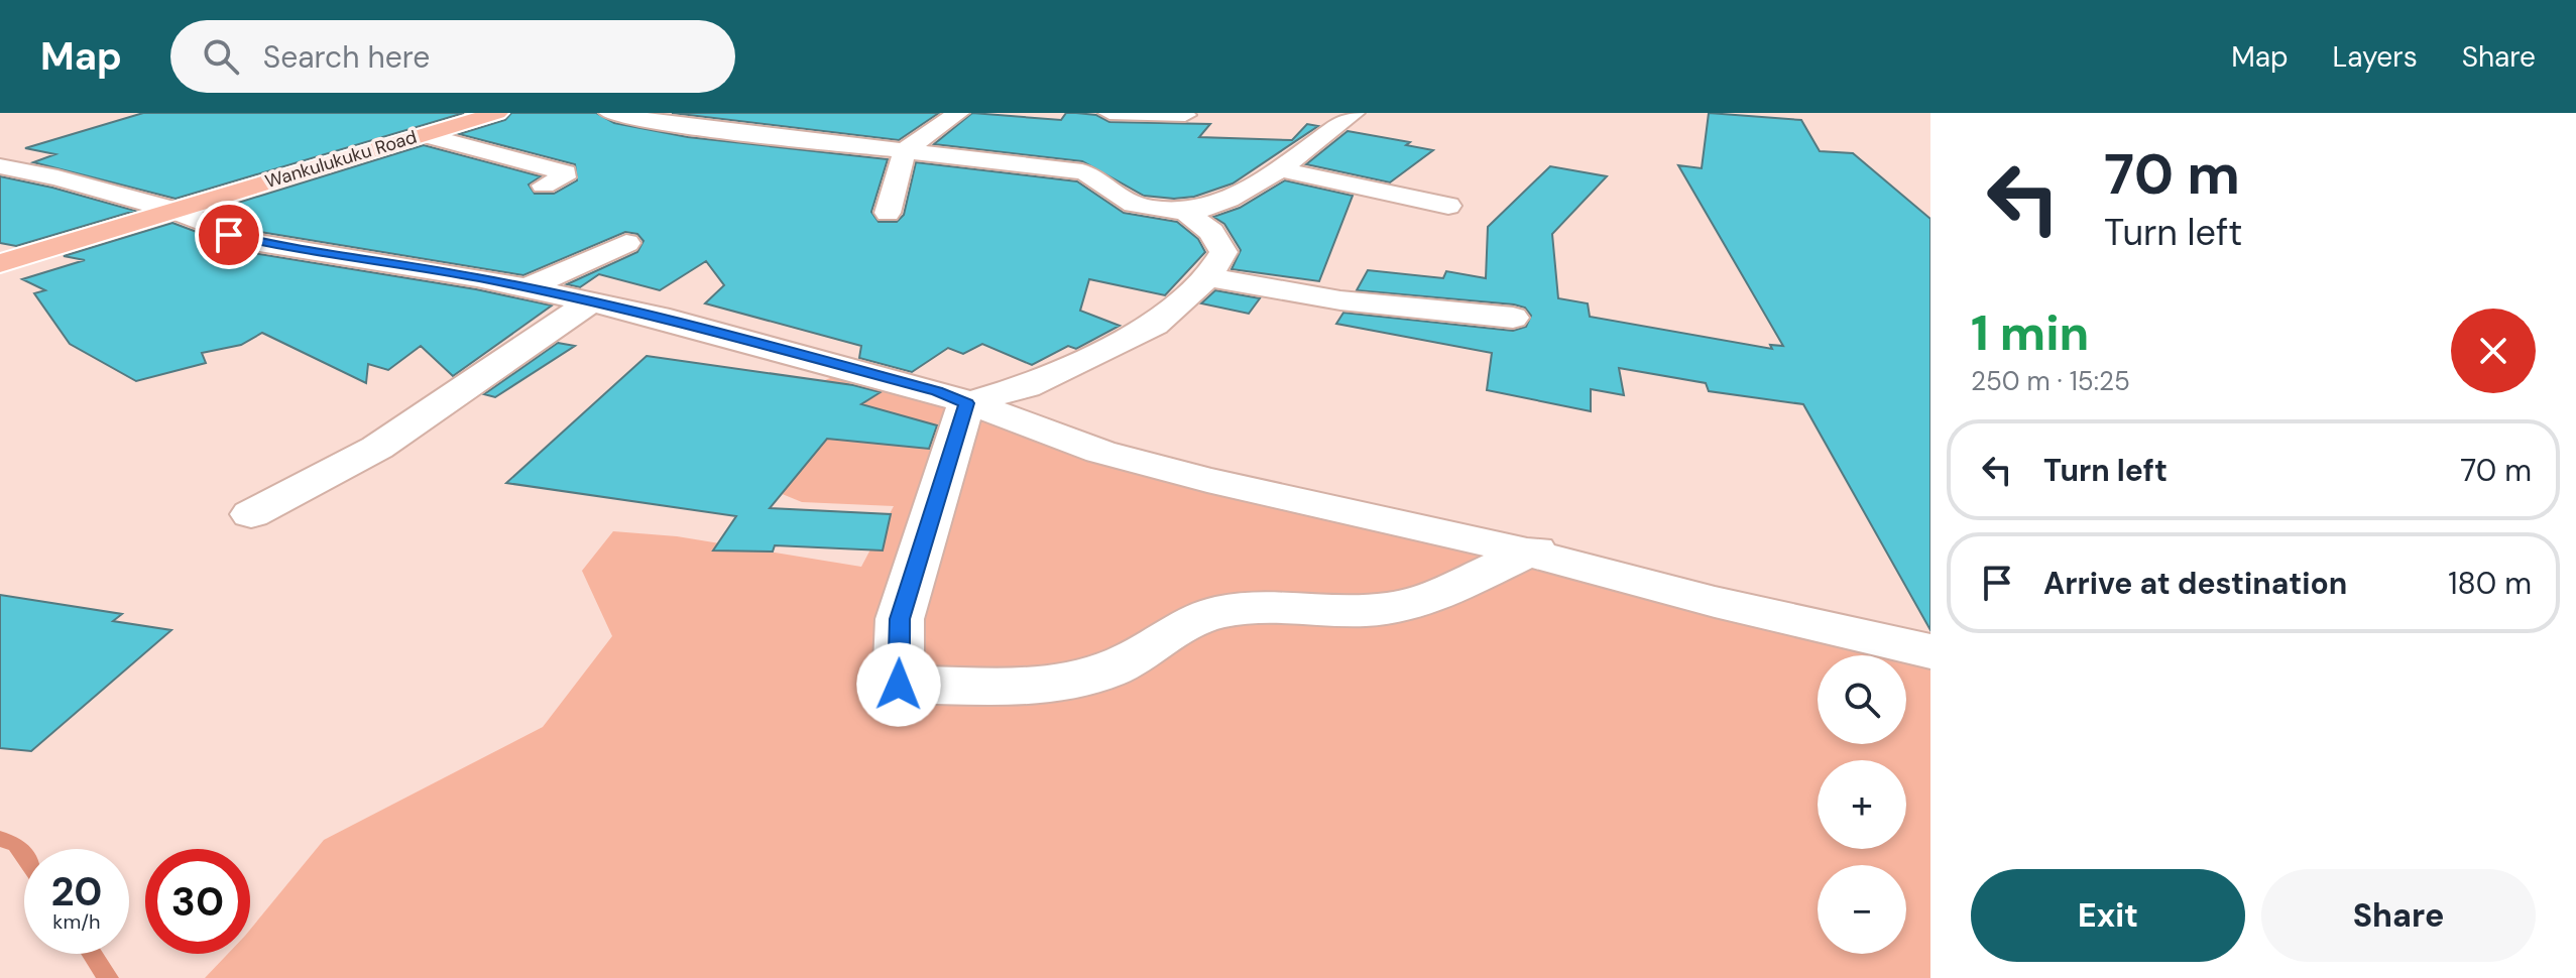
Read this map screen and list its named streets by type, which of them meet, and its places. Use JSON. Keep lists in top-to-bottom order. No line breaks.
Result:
{"streets":{"main road":["Wankulukuku Road"]},"page":{"header":"Map","search":"Search here","nav":["Map","Layers","Share"],"turn":["70 m","Turn left"],"heading":["1 min","250 m · 15:25"],"list":[{"name":"Turn left","value":"70 m"},{"name":"Arrive at destination","value":"180 m"}],"map_buttons":["+","−"],"speed":"20 km/h","limit":"30","buttons":["Exit","Share"]}}
